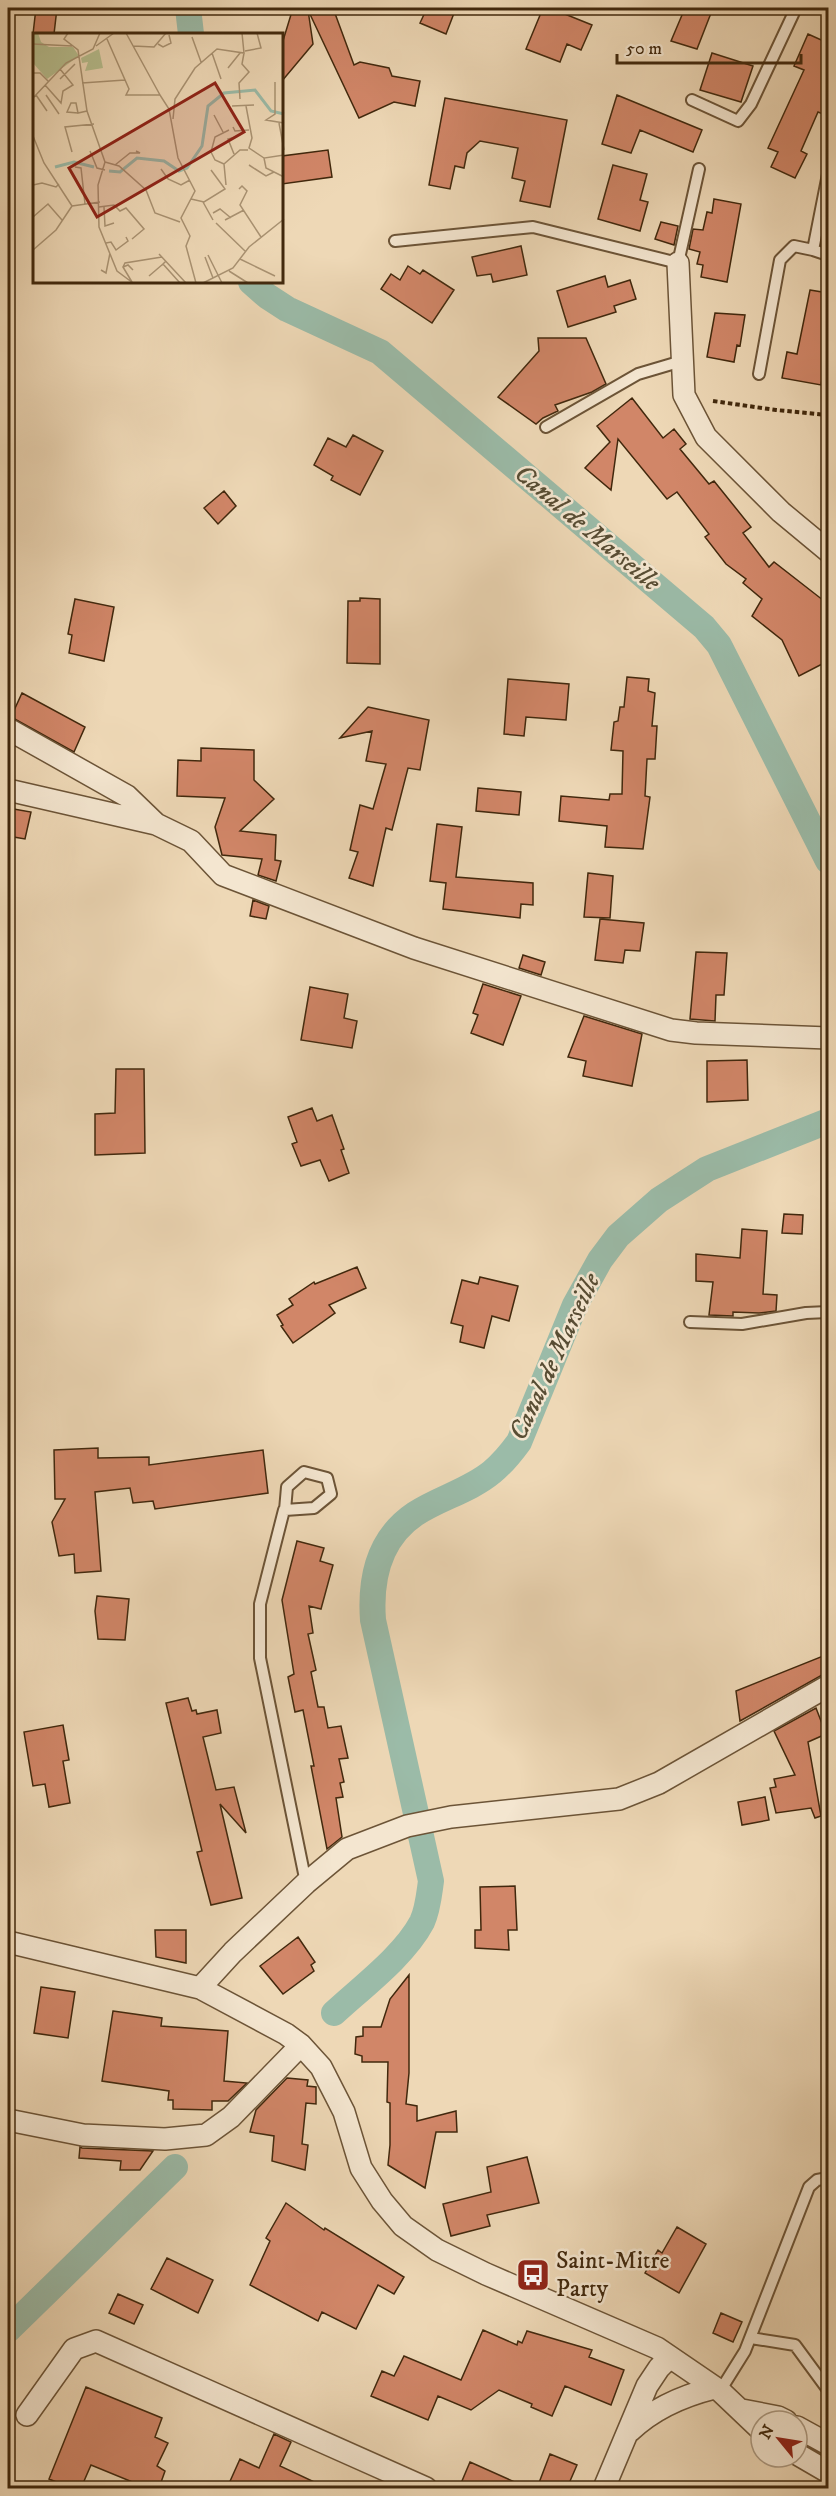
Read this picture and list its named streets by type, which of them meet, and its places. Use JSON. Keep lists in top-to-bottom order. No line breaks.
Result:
{"water":["Canal de Marseille"],"places":{"bus stop":["Saint-Mitre Party"]},"scale_bar":"50 m","north":"top left"}
